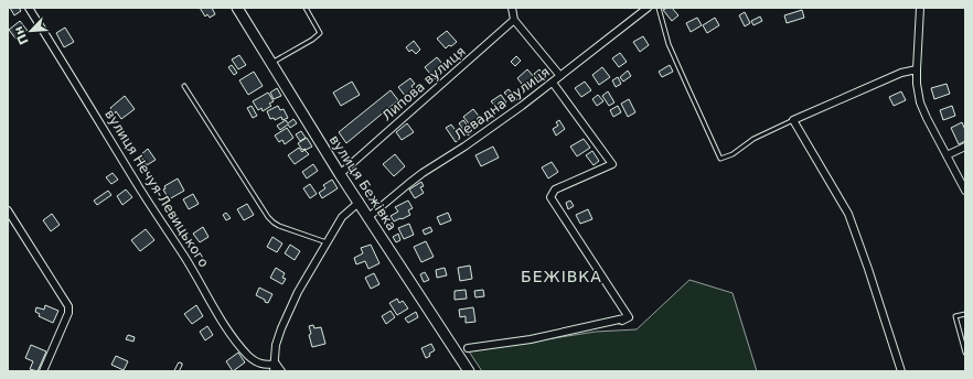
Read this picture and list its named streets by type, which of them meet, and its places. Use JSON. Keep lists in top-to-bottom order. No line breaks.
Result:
{"streets":{"main road":["вулиця Бежівка"],"street":["Липова вулиця","Левадна вулиця","вулиця Нечуя-Левицького"]},"crossings":[["Липова вулиця","вулиця Бежівка"],["Левадна вулиця","вулиця Бежівка"]],"districts":["БЕЖІВКА"],"north":"bottom left"}
